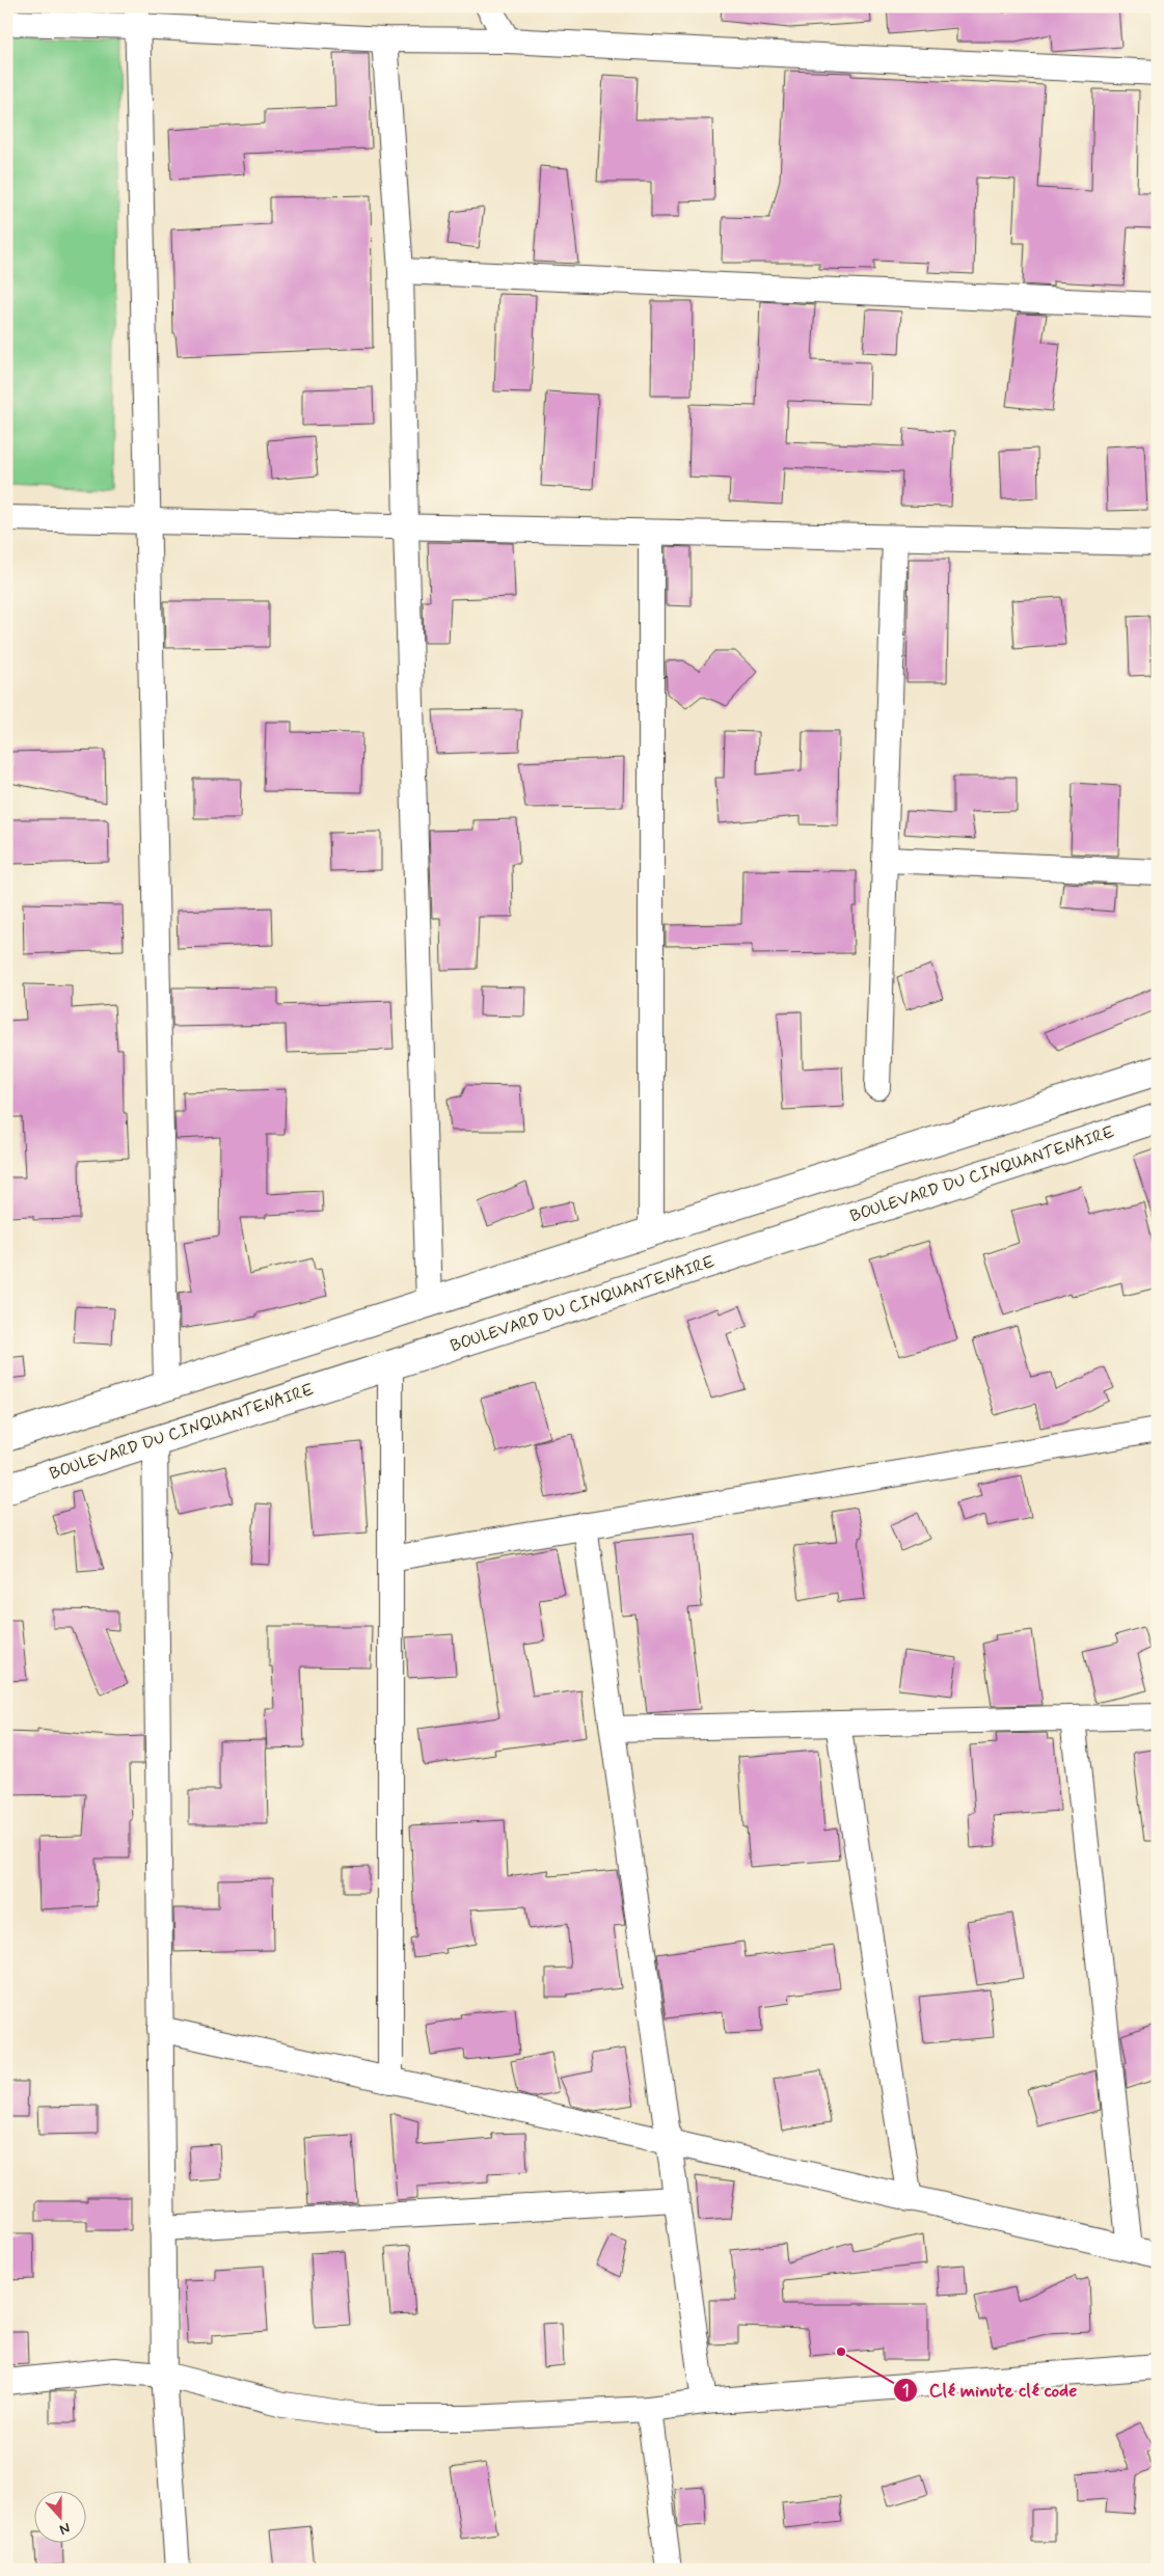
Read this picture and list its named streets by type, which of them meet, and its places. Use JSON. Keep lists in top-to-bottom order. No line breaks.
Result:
{"streets":{"main road":["BOULEVARD DU CINQUANTENAIRE"]},"places":["Clé minute clé code"],"north":"bottom"}
